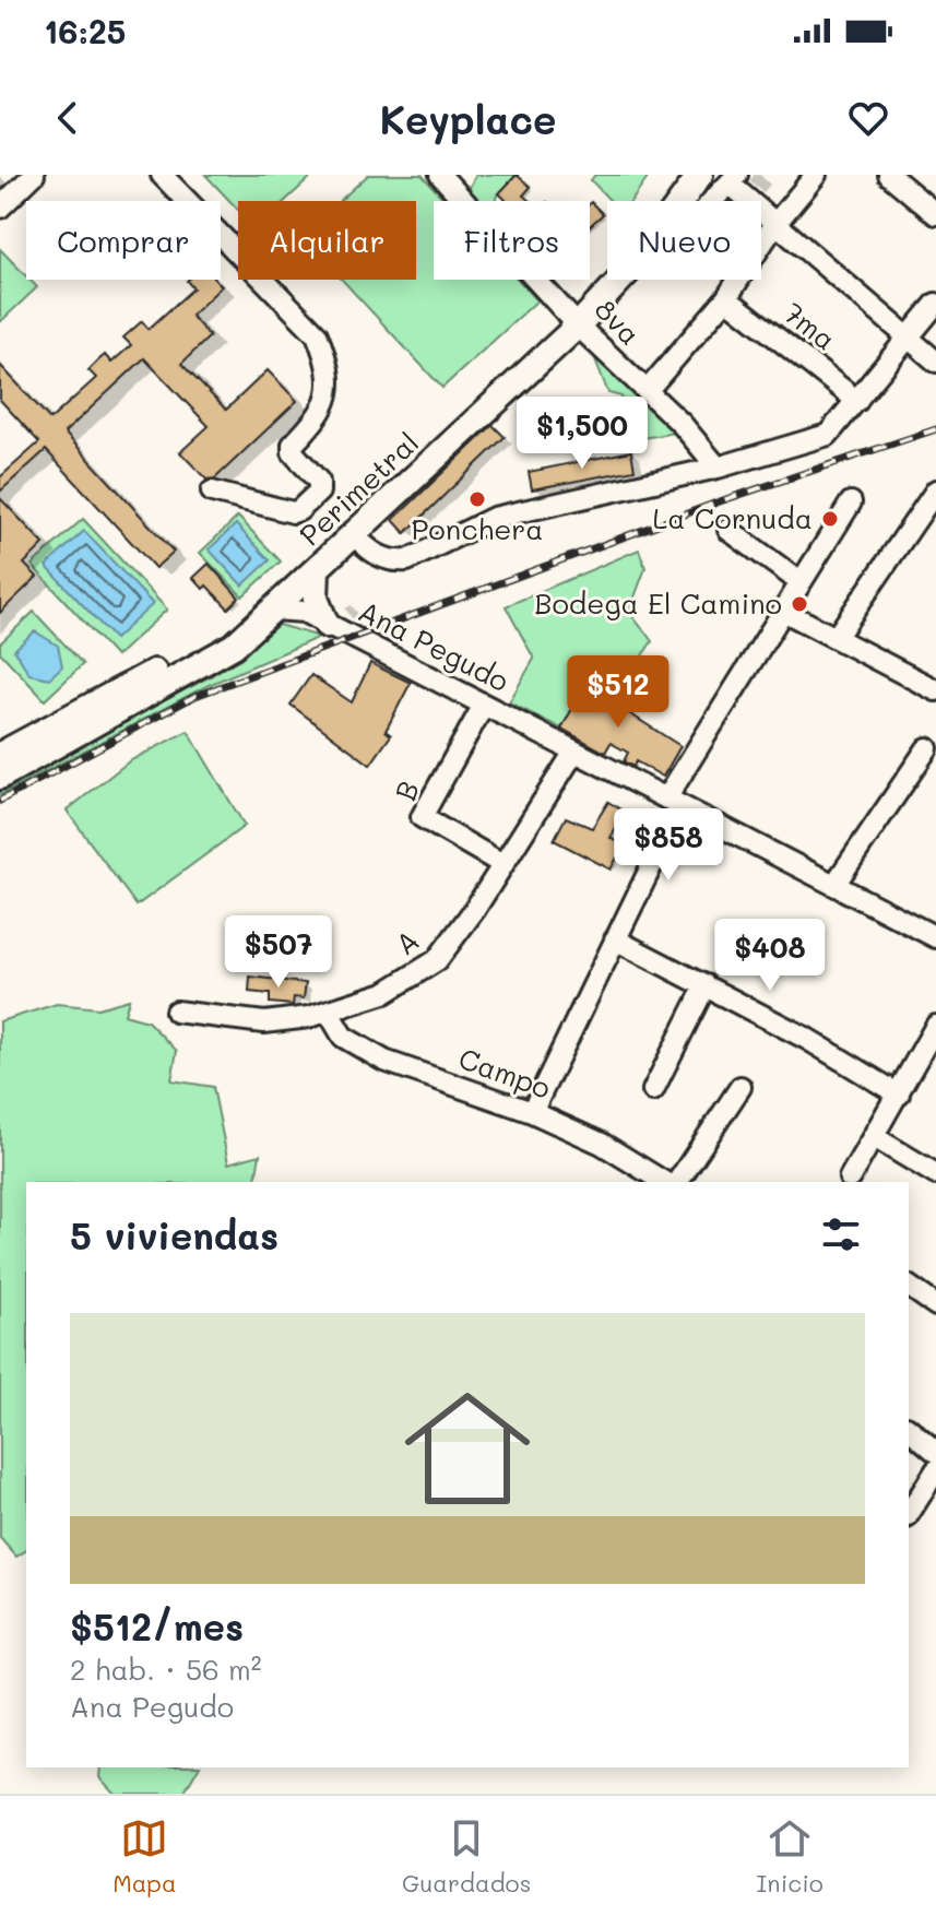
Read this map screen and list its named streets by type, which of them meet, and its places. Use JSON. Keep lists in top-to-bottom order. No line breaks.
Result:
{"streets":{"main road":["Perimetral"],"street":["8va","7ma","Ana Pegudo","B","A","Campo"]},"crossings":[["8va","Perimetral"],["Perimetral","Ana Pegudo"],["Ana Pegudo","B"],["Ana Pegudo","A"],["B","A"],["A","Campo"]],"places":["Ponchera","La Cornuda","Bodega El Camino"],"page":{"status":"16:25","header":"Keyplace","chip":["Comprar","Alquilar","Filtros","Nuevo"],"price":["$1,500","$512","$858","$507","$408"],"heading":"5 viviendas","list":[{"name":"$512/mes","note":"2 hab. · 56 m² · Ana Pegudo"}],"tabs":["Mapa","Guardados","Inicio"]}}
